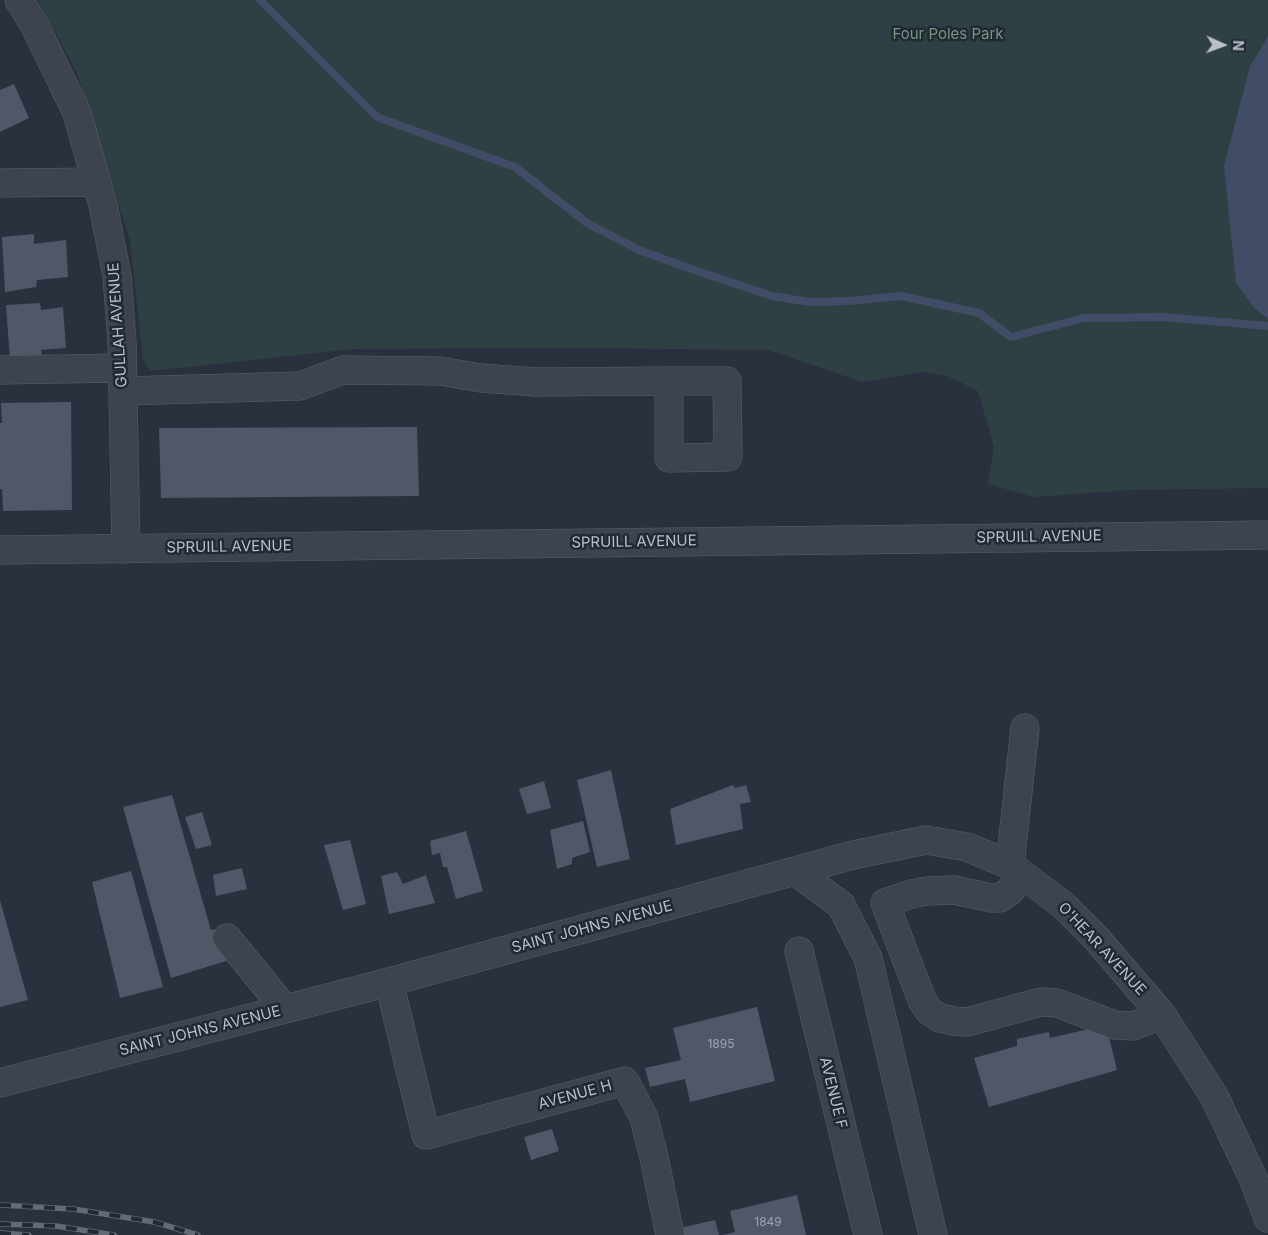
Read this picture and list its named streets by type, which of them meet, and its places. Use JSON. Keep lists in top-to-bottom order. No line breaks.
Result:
{"streets":{"street":["GULLAH AVENUE","SPRUILL AVENUE","SAINT JOHNS AVENUE","O'HEAR AVENUE","AVENUE F","AVENUE H"]},"crossings":[["GULLAH AVENUE","SPRUILL AVENUE"],["SAINT JOHNS AVENUE","O'HEAR AVENUE"],["SAINT JOHNS AVENUE","AVENUE H"]],"parks":["Four Poles Park"],"house_numbers":["1895","1849"],"north":"right"}
